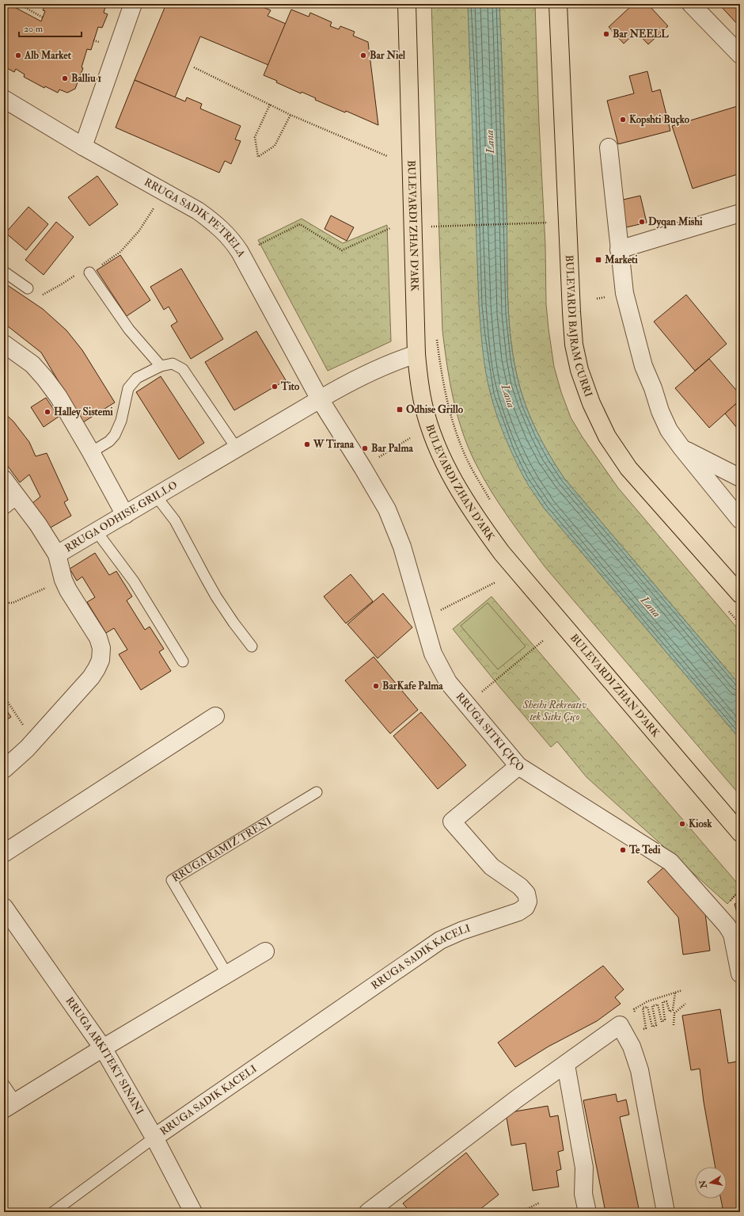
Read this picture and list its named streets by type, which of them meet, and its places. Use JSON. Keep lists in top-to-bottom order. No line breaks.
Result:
{"streets":{"main road":["BULEVARDI ZHAN D'ARK","BULEVARDI BAJRAM CURRI"],"street":["RRUGA SADIK PETRELA","RRUGA ODHISE GRILLO","RRUGA SITKI ÇIÇO","RRUGA SADIK KACELI","RRUGA ARKITEKT SINANI"],"lane":["RRUGA RAMIZ TRENI"]},"crossings":[["RRUGA SADIK PETRELA","RRUGA ODHISE GRILLO"],["RRUGA SADIK PETRELA","RRUGA SITKI ÇIÇO"],["BULEVARDI ZHAN D'ARK","RRUGA ODHISE GRILLO"],["RRUGA ODHISE GRILLO","RRUGA SITKI ÇIÇO"],["RRUGA SITKI ÇIÇO","RRUGA SADIK KACELI"],["RRUGA SADIK KACELI","RRUGA ARKITEKT SINANI"]],"water":["Lana"],"parks":["Sheshi Rekreativ tek Sitki Çiço"],"places":{"other":["Bar NEELL","Alb Market","Bar Niel","Balliu 1","Kopshti Buçko","Dyqan Mishi","Tito","Halley Sistemi","W Tirana","Bar Palma","BarKafe Palma","Kiosk","Te Tedi"],"transit":["Marketi","Odhise Grillo"]},"scale_bar":"20 m","north":"left"}
